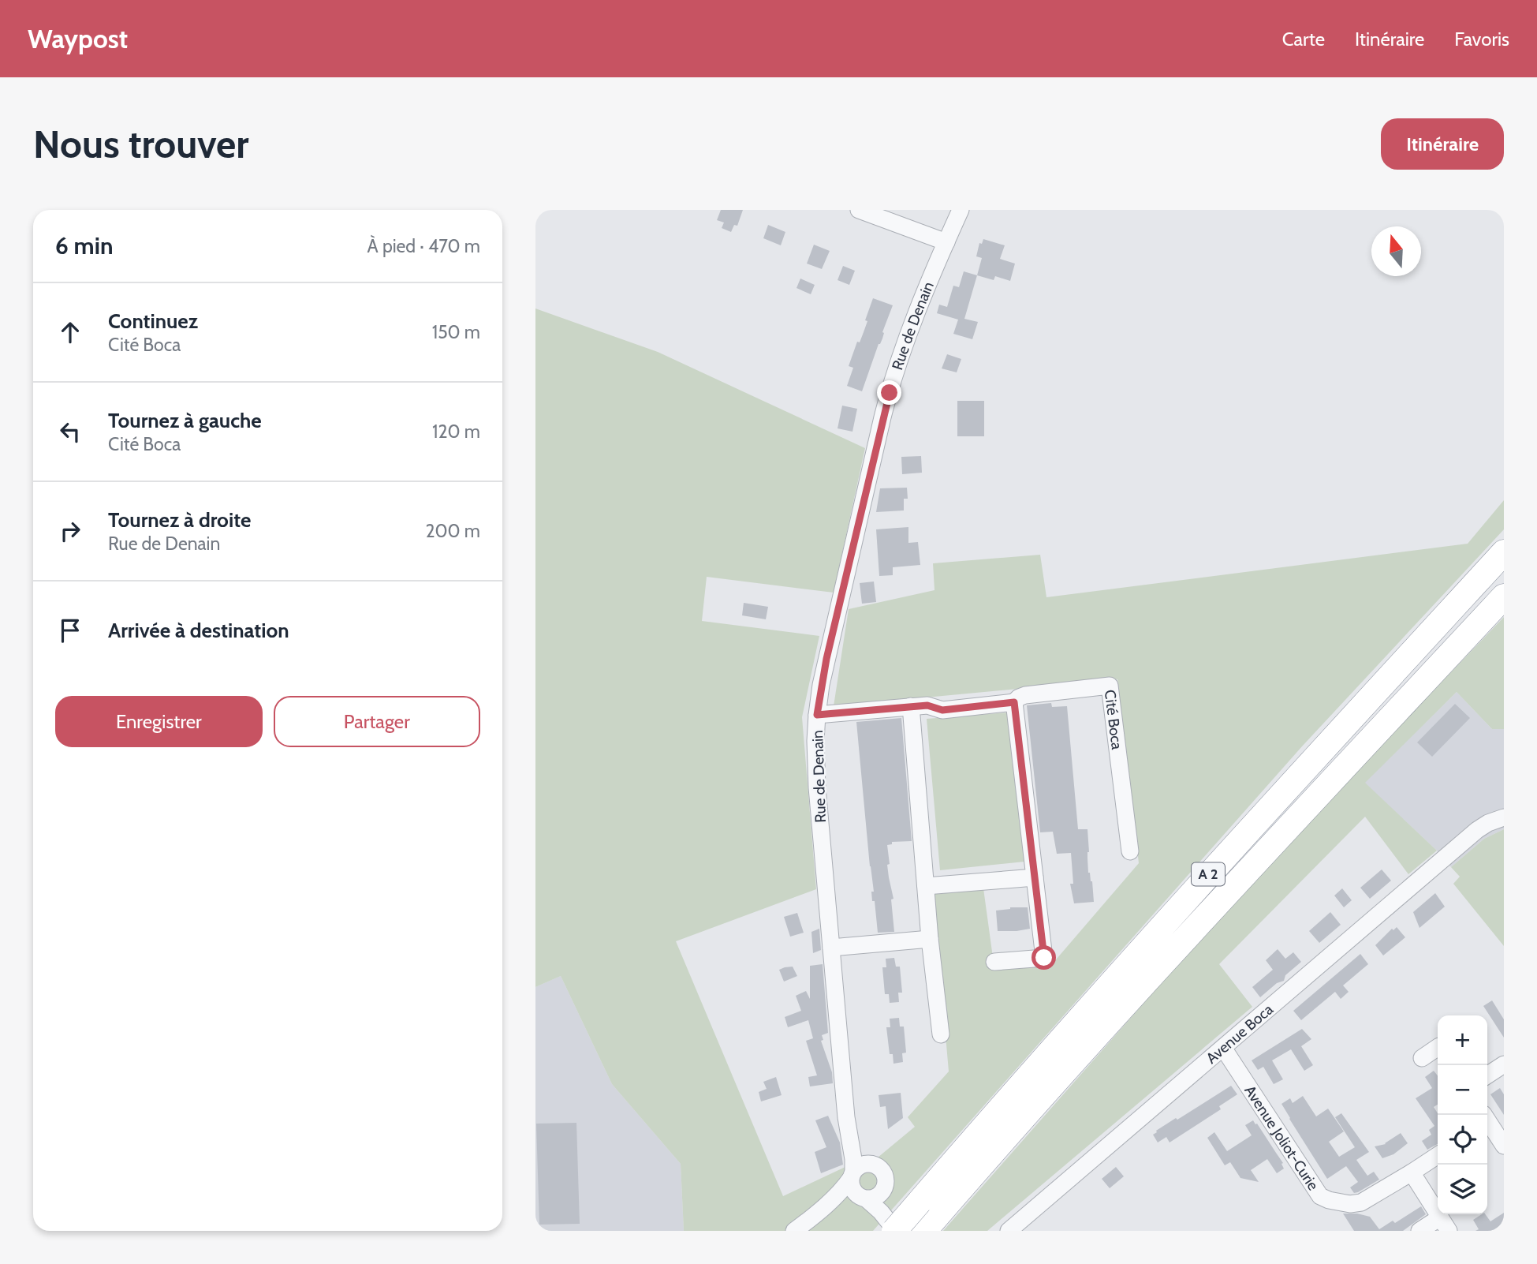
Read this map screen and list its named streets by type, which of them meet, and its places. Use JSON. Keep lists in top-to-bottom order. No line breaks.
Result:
{"streets":{"highway":["A 2"],"street":["Rue de Denain","Cité Boca","Avenue Boca","Avenue Joliot-Curie"]},"crossings":[["Rue de Denain","Cité Boca"],["Avenue Boca","Avenue Joliot-Curie"]],"north":"top","page":{"header":"Waypost","nav":["Carte","Itinéraire","Favoris"],"buttons":["Itinéraire",["Enregistrer","Partager"]],"title":"Nous trouver","heading":["6 min","À pied · 470 m"],"list":[["Continuez","Cité Boca","150 m"],["Tournez à gauche","Cité Boca","120 m"],["Tournez à droite","Rue de Denain","200 m"],"Arrivée à destination"],"map_buttons":["+","−"]}}
